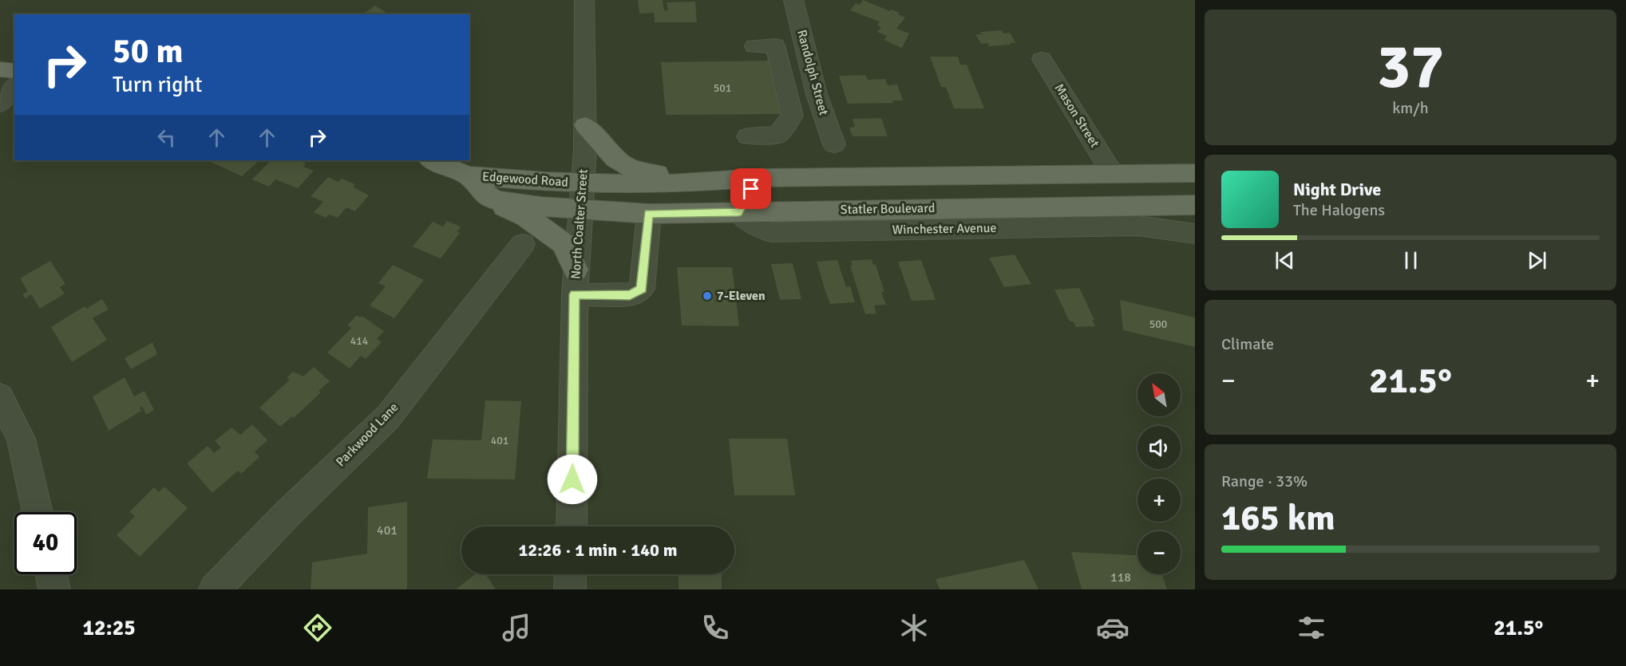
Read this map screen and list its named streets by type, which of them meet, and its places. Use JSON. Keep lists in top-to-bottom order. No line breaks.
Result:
{"streets":{"main road":["Edgewood Road","Statler Boulevard"],"street":["Randolph Street","Mason Street","North Coalter Street","Winchester Avenue","Parkwood Lane"]},"crossings":[["Edgewood Road","Statler Boulevard"],["Edgewood Road","North Coalter Street"],["Statler Boulevard","North Coalter Street"],["Statler Boulevard","Winchester Avenue"]],"places":["7-Eleven"],"house_numbers":["501","500","414","401","401","118"],"north":"top left","page":{"tile":[["37","km/h"],"Climate",["Range · 33%","165 km"]],"turn":["50 m","Turn right"],"song":["Night Drive","The Halogens"],"heat":["−","21.5°","+"],"map_buttons":["+","−"],"limit":"40","trip":"12:26 · 1 min · 140 m","tabs":["12:25","21.5°"]}}
